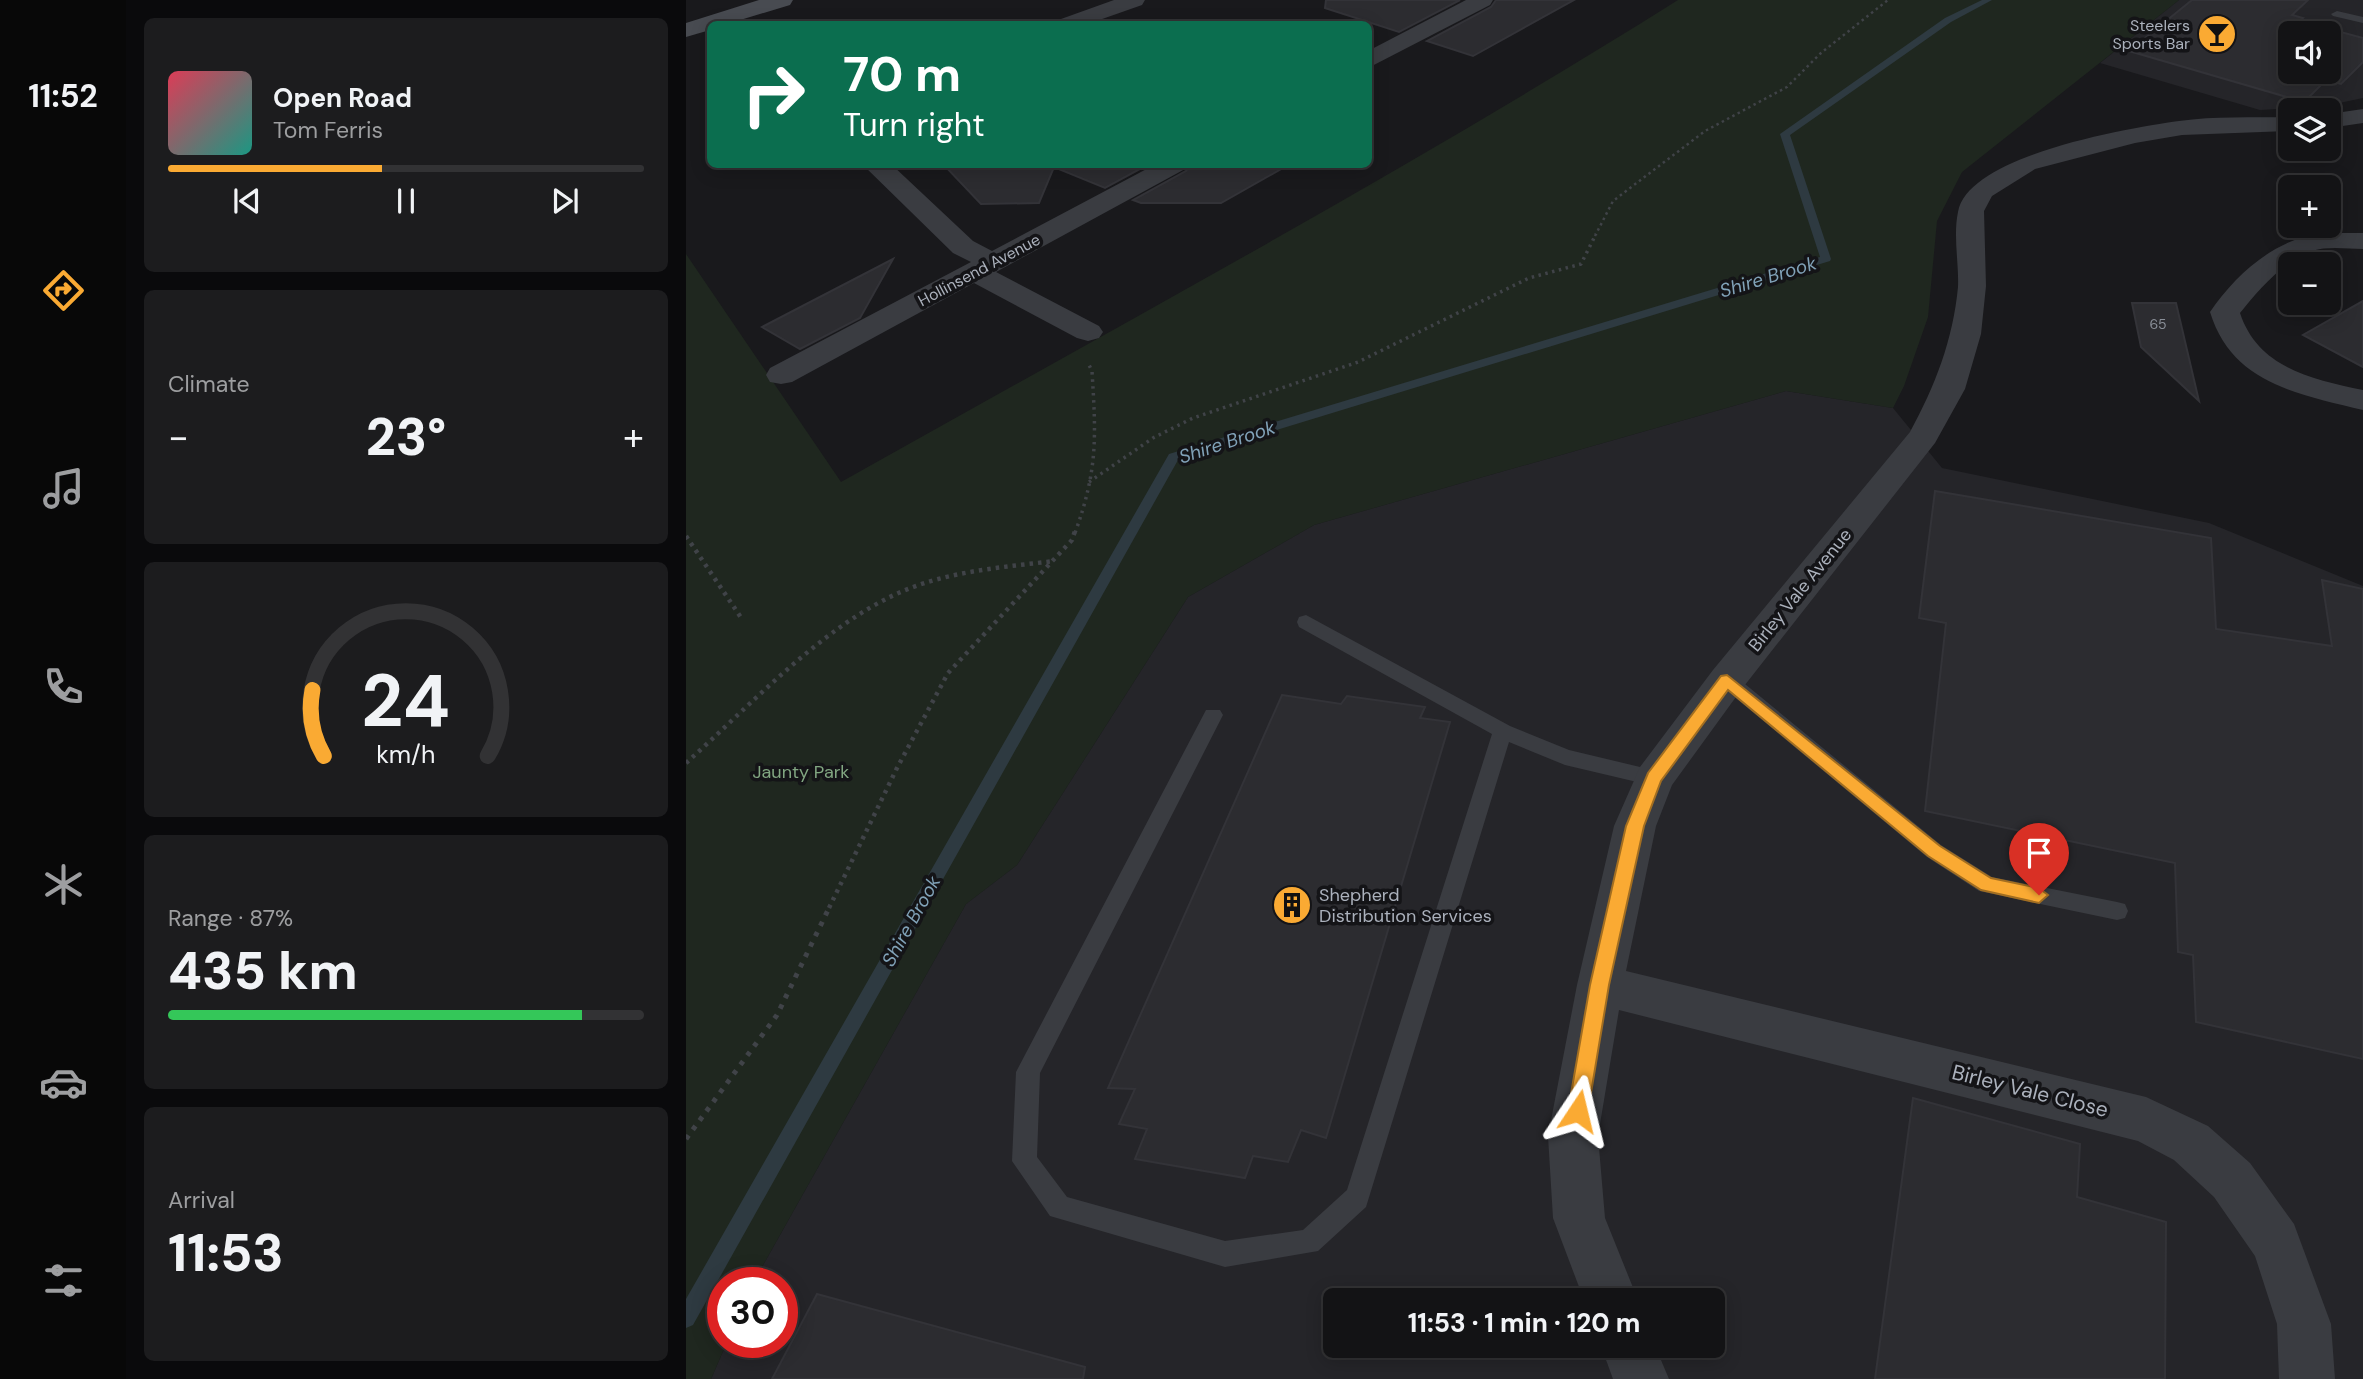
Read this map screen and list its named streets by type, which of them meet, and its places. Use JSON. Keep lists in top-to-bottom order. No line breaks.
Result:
{"streets":{"street":["Hollinsend Avenue","Birley Vale Avenue","Birley Vale Close"]},"crossings":[["Birley Vale Avenue","Birley Vale Close"]],"water":["Shire Brook"],"parks":["Jaunty Park"],"places":{"bar":["Steelers Sports Bar"],"building":["Shepherd Distribution Services"]},"house_numbers":["65"],"page":{"tabs":"11:52","map_buttons":["+","−"],"turn":["70 m","Turn right"],"song":["Open Road","Tom Ferris"],"tile":["Climate",["Range · 87%","435 km"],["Arrival","11:53"]],"heat":["−","23°","+"],"limit":"30","trip":"11:53 · 1 min · 120 m","gauge":["24","km/h"]}}
